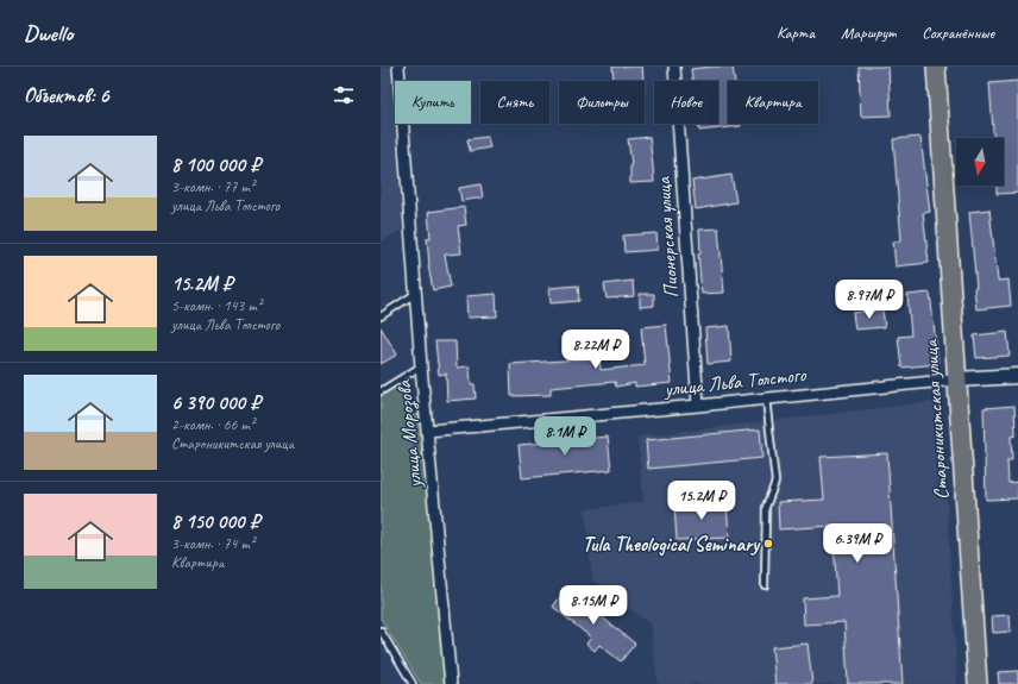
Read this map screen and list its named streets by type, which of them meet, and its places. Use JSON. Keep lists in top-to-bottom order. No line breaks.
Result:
{"streets":{"main road":["Староникитская улица"],"street":["Пионерская улица","улица Льва Толстого","улица Морозова"]},"crossings":[["Пионерская улица","улица Льва Толстого"],["улица Льва Толстого","Староникитская улица"],["улица Льва Толстого","улица Морозова"]],"places":["Tula Theological Seminary"],"north":"bottom","page":{"header":"Dwello","nav":["Карта","Маршрут","Сохранённые"],"heading":"Объектов: 6","chip":["Купить","Снять","Фильтры","Новое","Квартира"],"list":[{"name":"8 100 000 ₽","note":"3-комн. · 77 m² · улица Льва Толстого"},{"name":"15.2M ₽","note":"5-комн. · 143 m² · улица Льва Толстого"},{"name":"6 390 000 ₽","note":"2-комн. · 66 m² · Староникитская улица"},{"name":"8 150 000 ₽","note":"3-комн. · 74 m² · Квартира"}],"price":["8.97M ₽","8.22M ₽","8.1M ₽","15.2M ₽","6.39M ₽","8.15M ₽"]}}
